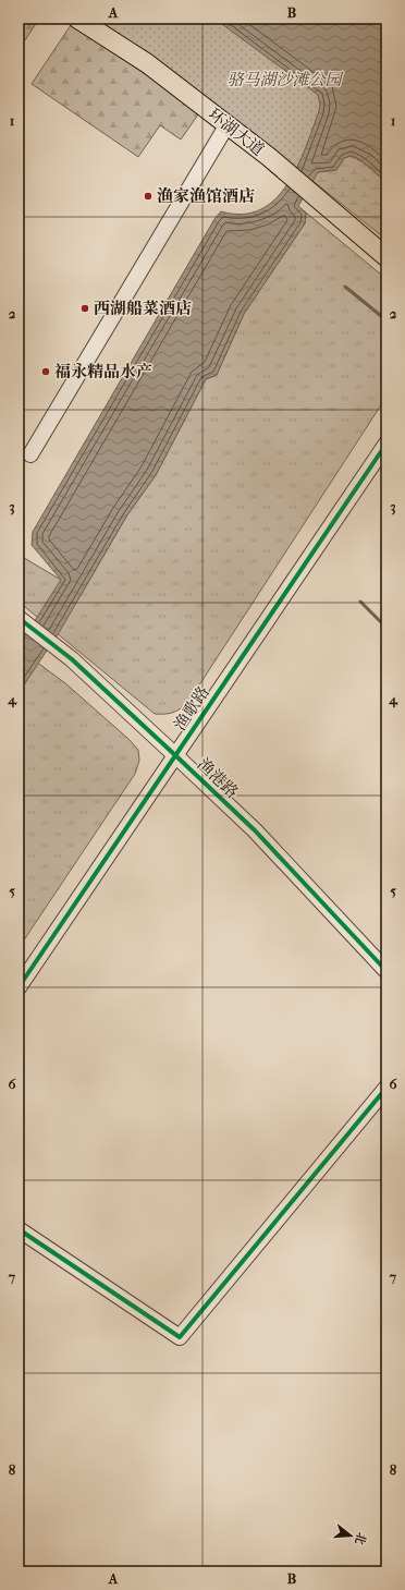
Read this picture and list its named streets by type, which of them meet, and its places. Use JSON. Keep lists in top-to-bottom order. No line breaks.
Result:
{"streets":{"main road":["环湖大道"],"street":["渔歌路","渔港路"]},"crossings":[["渔歌路","渔港路"]],"parks":["骆马湖沙滩公园"],"places":["渔家渔馆酒店","西湖船菜酒店","福永精品水产"],"north":"right","grid":{"columns":["A","B"],"rows":["1","2","3","4","5","6","7","8"]}}
